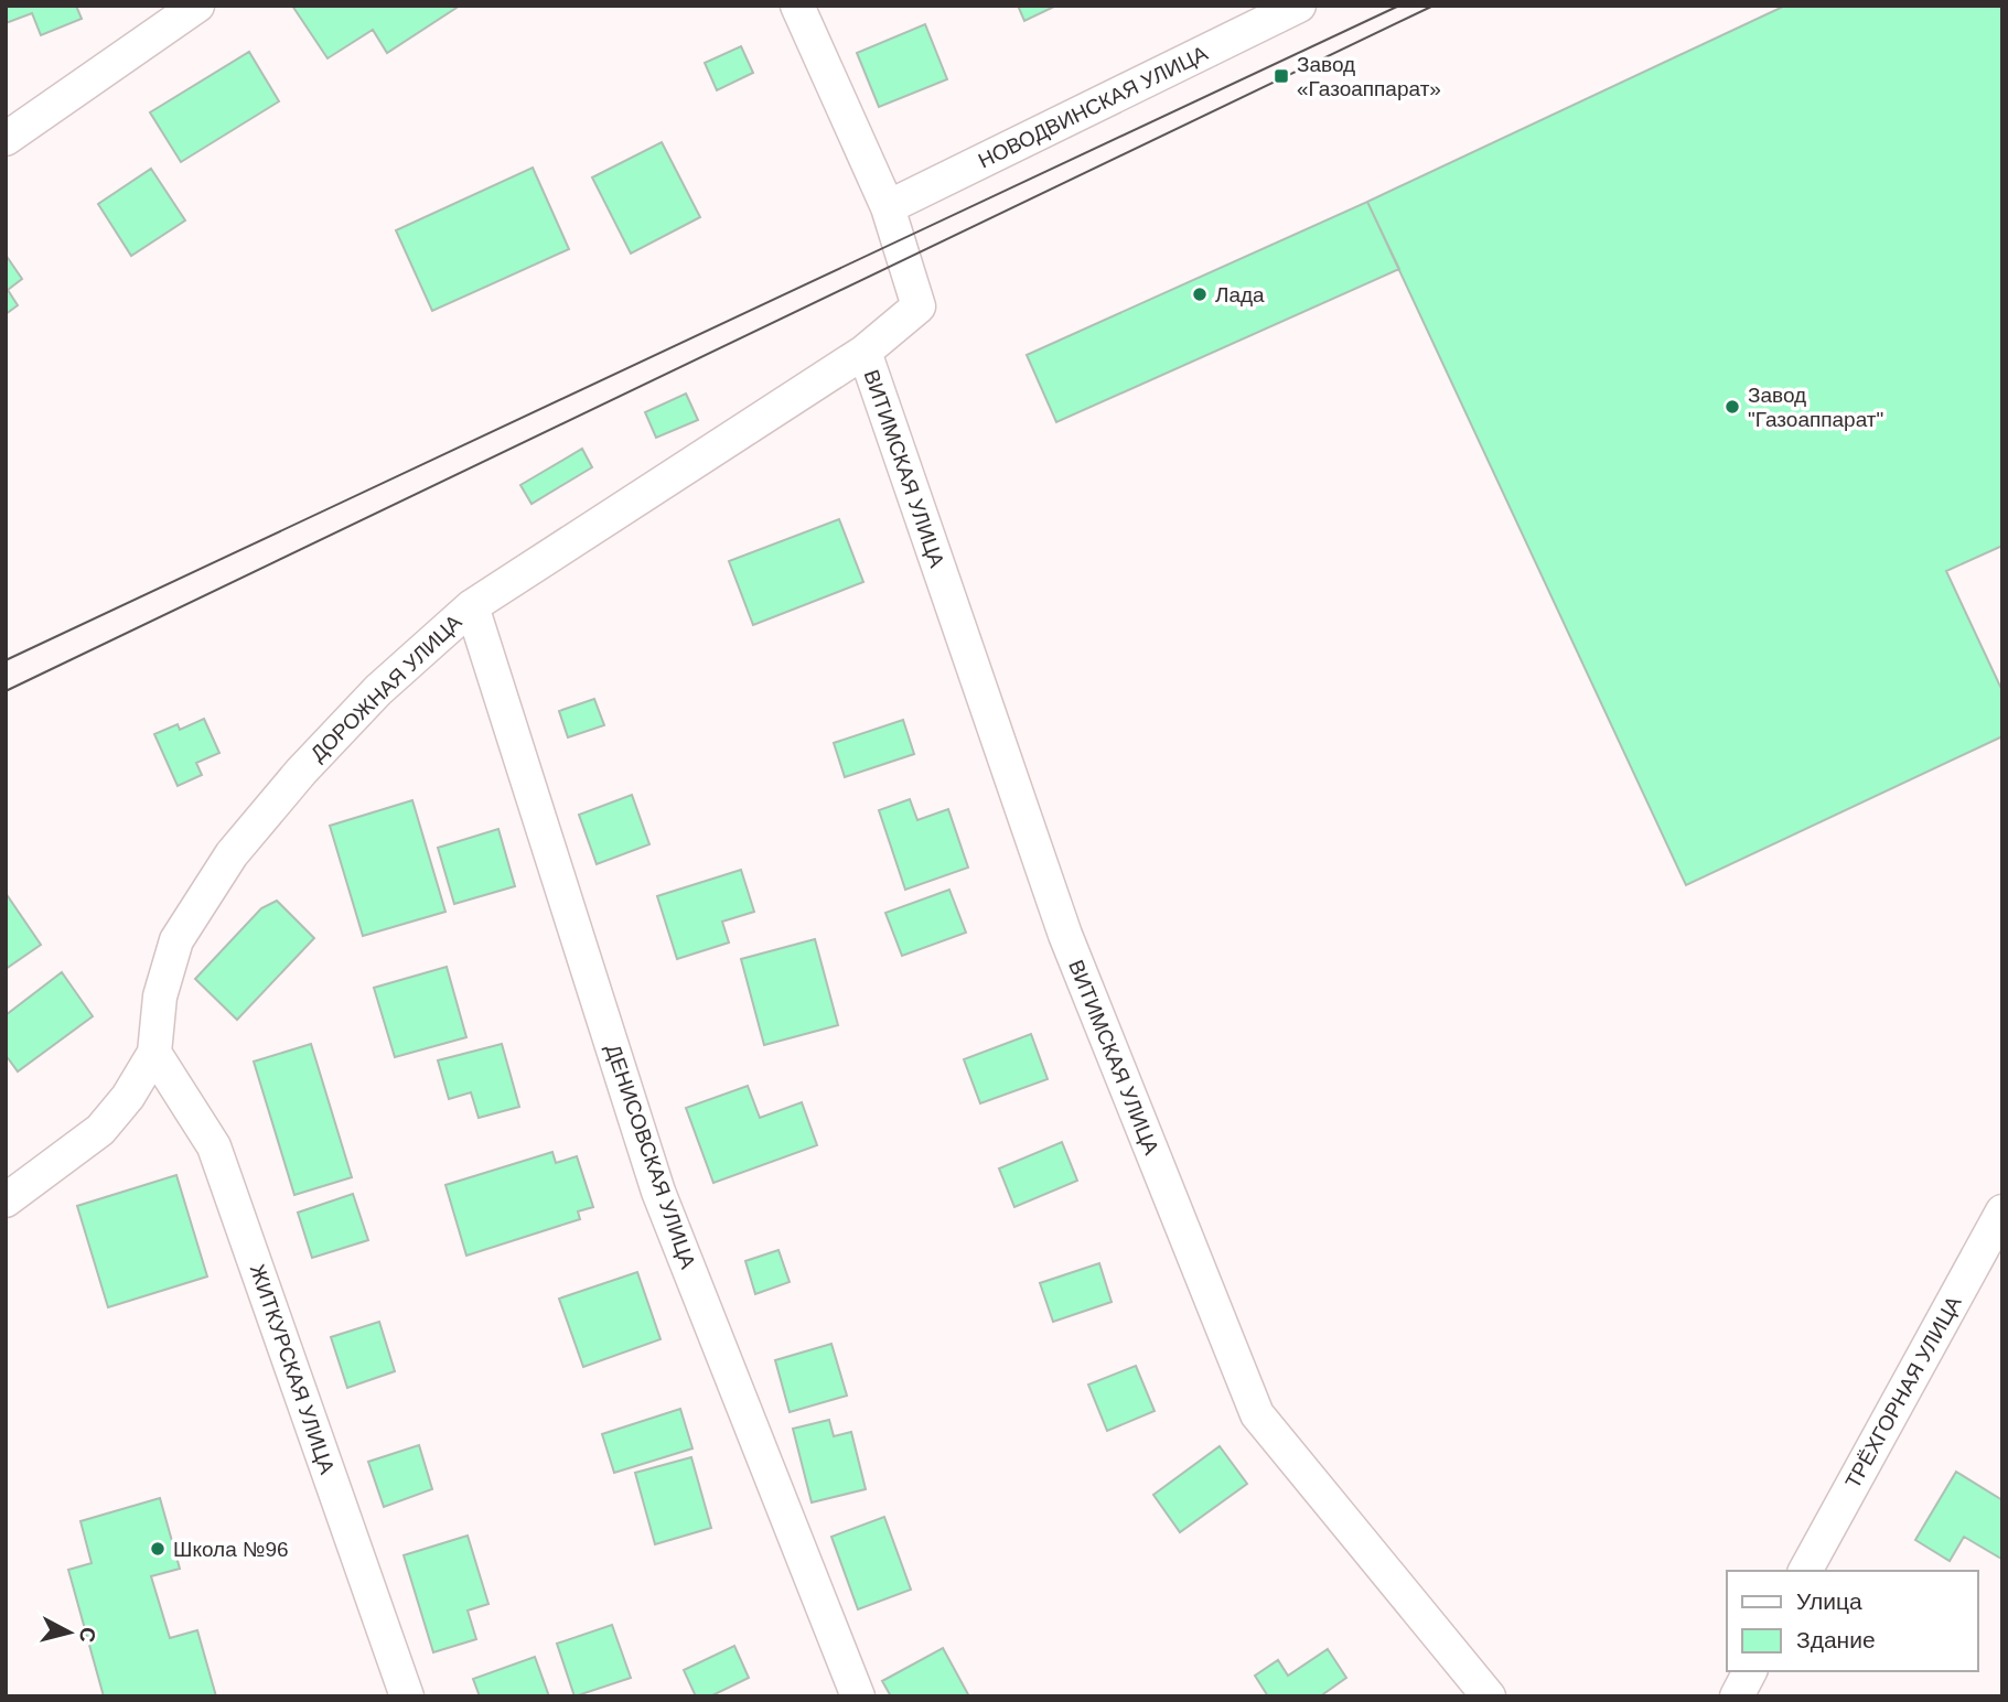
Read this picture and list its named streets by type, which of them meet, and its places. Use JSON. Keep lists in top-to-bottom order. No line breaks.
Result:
{"streets":{"street":["НОВОДВИНСКАЯ УЛИЦА","ВИТИМСКАЯ УЛИЦА","ДОРОЖНАЯ УЛИЦА","ДЕНИСОВСКАЯ УЛИЦА","ЖИТКУРСКАЯ УЛИЦА","ТРЁХГОРНАЯ УЛИЦА"]},"crossings":[["НОВОДВИНСКАЯ УЛИЦА","ДОРОЖНАЯ УЛИЦА"],["ВИТИМСКАЯ УЛИЦА","ДОРОЖНАЯ УЛИЦА"],["ДОРОЖНАЯ УЛИЦА","ДЕНИСОВСКАЯ УЛИЦА"],["ДОРОЖНАЯ УЛИЦА","ЖИТКУРСКАЯ УЛИЦА"]],"places":{"transit":["Завод «Газоаппарат»"],"other":["Лада","Завод \"Газоаппарат\"","Школа №96"]},"legend":["Улица","Здание"],"north":"right"}
